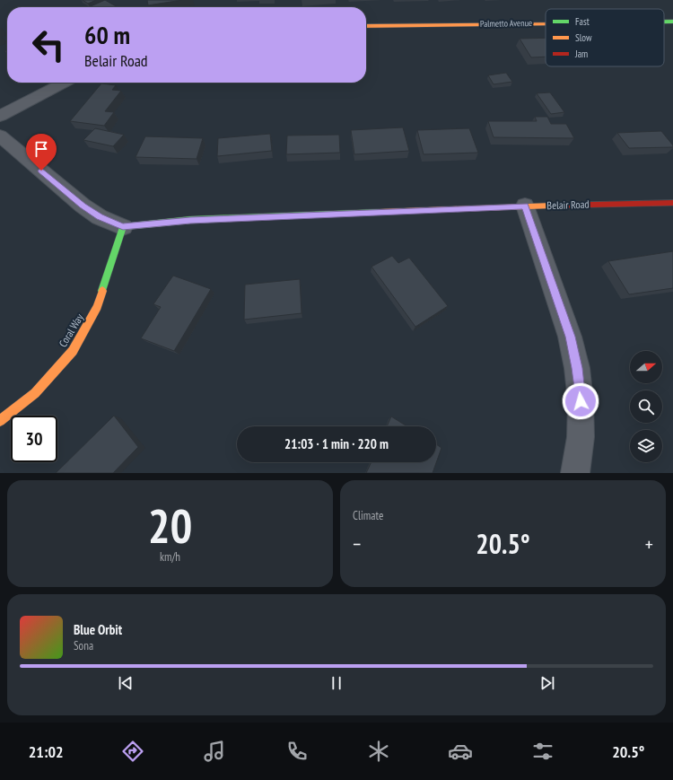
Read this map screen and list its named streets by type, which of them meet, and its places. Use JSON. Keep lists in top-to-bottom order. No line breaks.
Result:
{"streets":{"street":["Palmetto Avenue","Belair Road","Coral Way"]},"crossings":[["Belair Road","Coral Way"]],"legend":["Fast","Slow","Jam"],"north":"right","page":{"turn":["60 m","Belair Road"],"limit":"30","trip":"21:03 · 1 min · 220 m","tile":[["20","km/h"],"Climate"],"heat":["−","20.5°","+"],"song":["Blue Orbit","Sona"],"tabs":["21:02","20.5°"]}}
